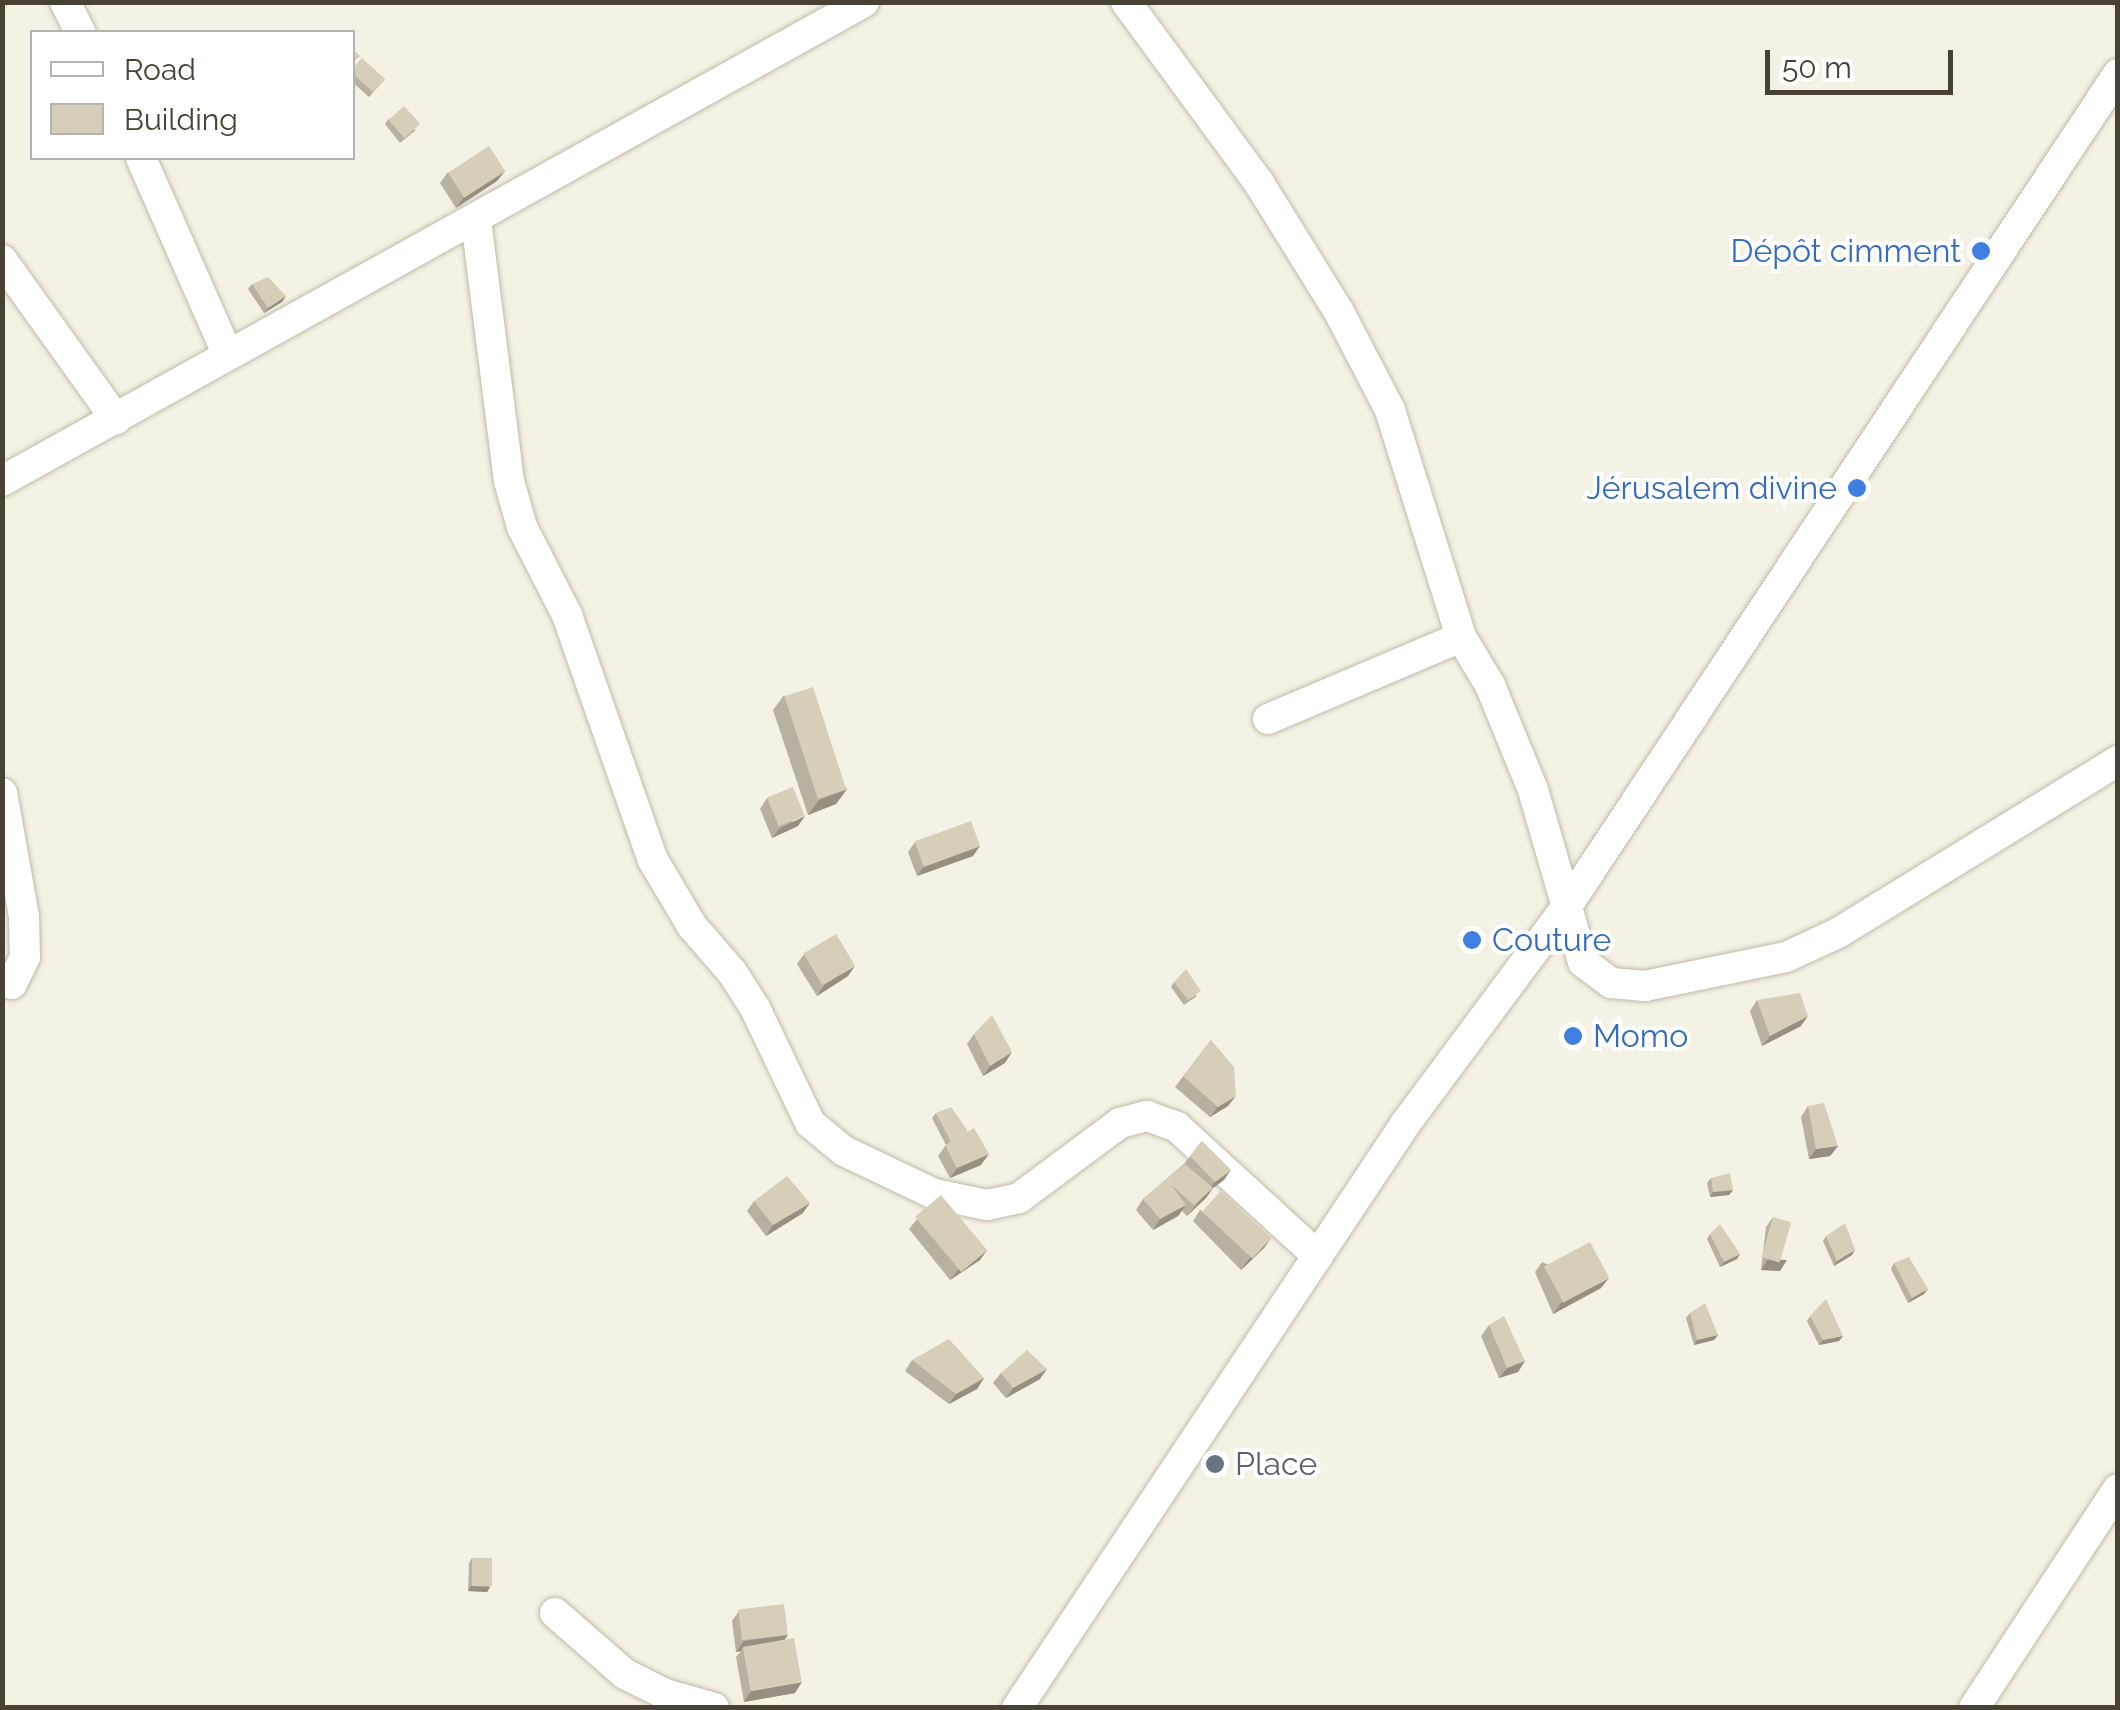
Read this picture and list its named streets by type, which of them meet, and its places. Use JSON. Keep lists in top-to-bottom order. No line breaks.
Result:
{"places":["Dépôt cimment","Jérusalem divine","Couture","Momo","Place"],"legend":["Road","Building"],"scale_bar":"50 m"}
